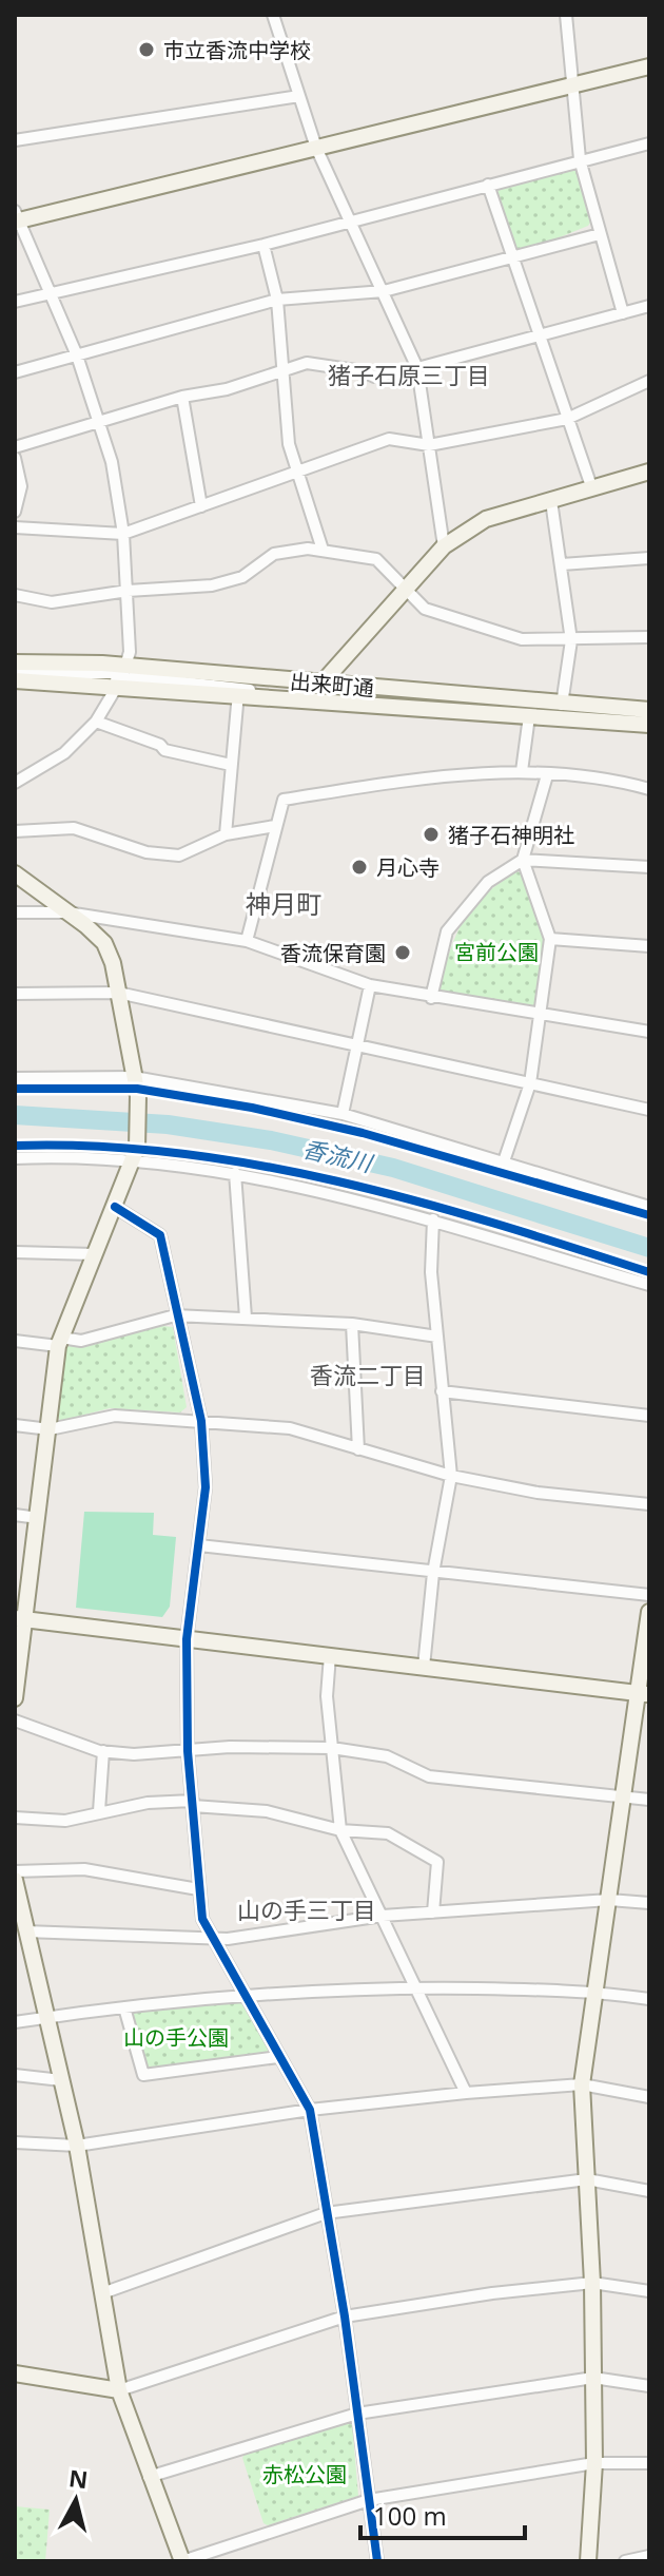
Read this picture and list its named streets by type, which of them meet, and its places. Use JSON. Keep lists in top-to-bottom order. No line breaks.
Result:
{"streets":{"street":["出来町通"]},"districts":["猪子石原三丁目","神月町","香流二丁目","山の手三丁目"],"water":["香流川"],"parks":["宮前公園","山の手公園","赤松公園"],"places":["市立香流中学校","猪子石神明社","月心寺","香流保育園"],"scale_bar":"100 m","north":"top"}
